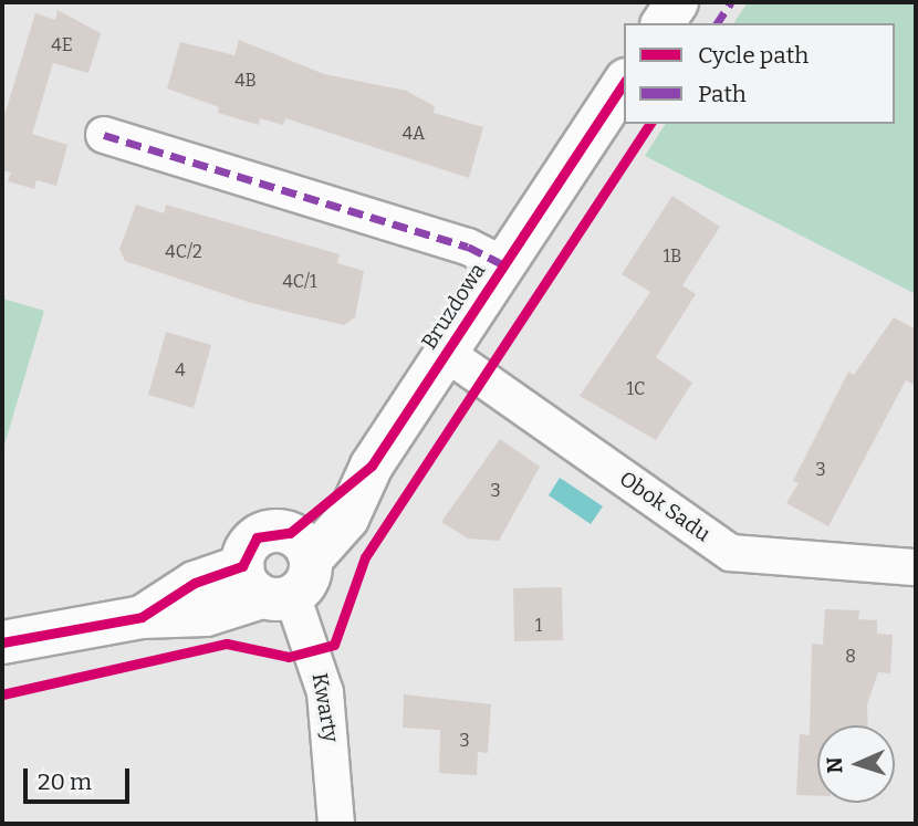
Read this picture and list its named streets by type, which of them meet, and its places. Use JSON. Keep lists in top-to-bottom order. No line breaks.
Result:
{"streets":{"street":["Bruzdowa","Obok Sadu","Kwarty"]},"crossings":[["Bruzdowa","Obok Sadu"],["Bruzdowa","Kwarty"]],"house_numbers":["4E","4B","4A","4C/2","1B","4C/1","4","1C","3","3","1","8","3"],"legend":["Cycle path","Path"],"scale_bar":"20 m","north":"left"}
